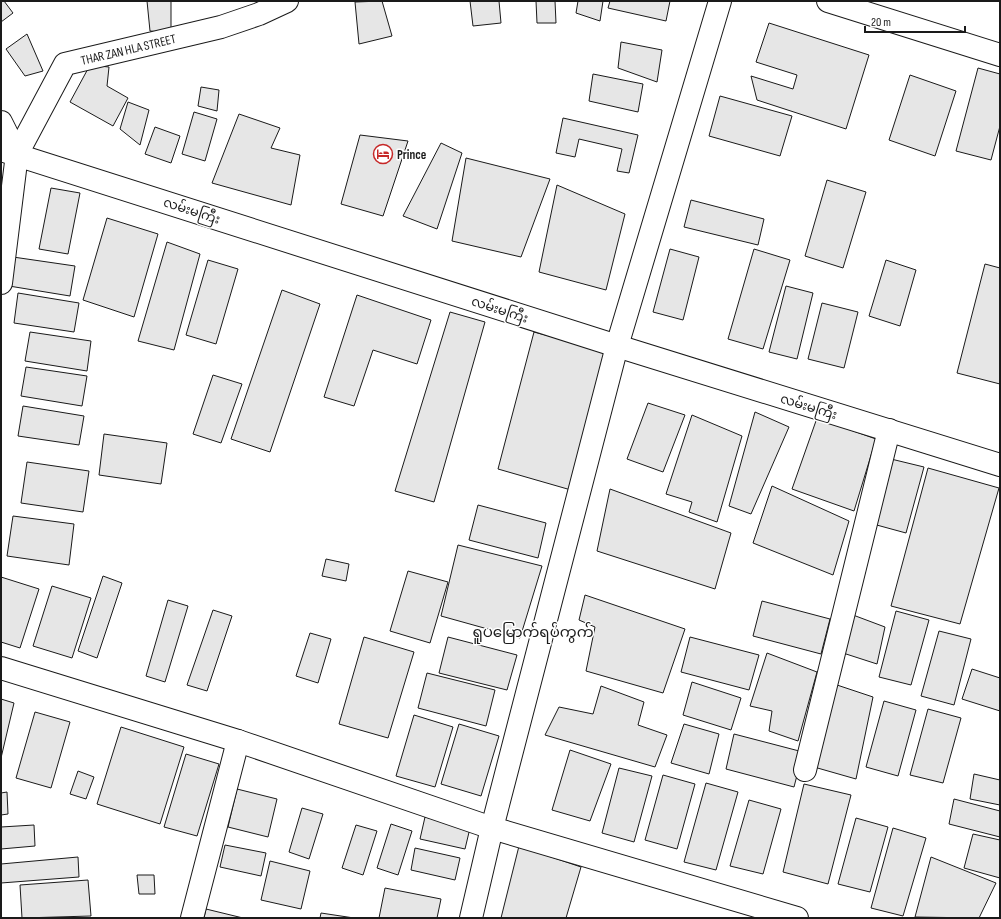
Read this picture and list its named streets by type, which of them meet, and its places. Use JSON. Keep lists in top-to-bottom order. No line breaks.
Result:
{"streets":{"street":["THAR ZAN HLA STREET","လမ်းမကြီး"]},"crossings":[["THAR ZAN HLA STREET","လမ်းမကြီး"]],"districts":["ရူပမြောက်ရပ်ကွက်"],"places":{"hotel":["Prince"]},"scale_bar":"20 m"}
